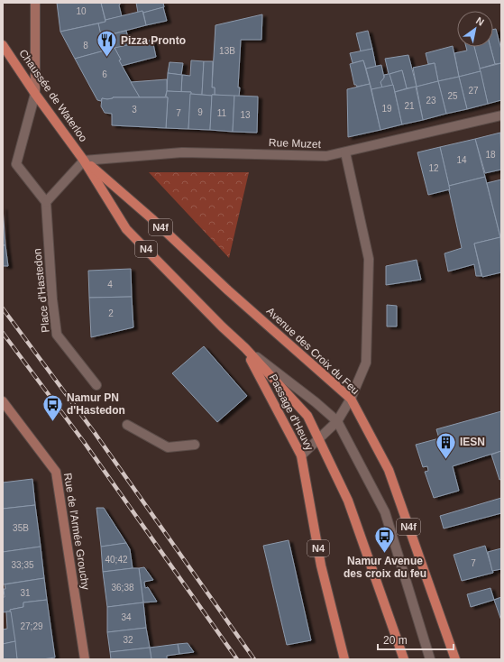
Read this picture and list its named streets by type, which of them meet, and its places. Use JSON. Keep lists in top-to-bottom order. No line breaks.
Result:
{"streets":{"main road":["Chaussée de Waterloo","N4f","N4","Avenue des Croix du Feu","Passage d'Heuvy"],"street":["Rue Muzet","Place d'Hastedon","Rue de l'Armée Grouchy"]},"crossings":[["Chaussée de Waterloo","Rue Muzet"],["Chaussée de Waterloo","N4"],["Chaussée de Waterloo","Avenue des Croix du Feu"],["Rue Muzet","N4"],["Rue Muzet","Avenue des Croix du Feu"],["N4","Avenue des Croix du Feu"],["N4","Passage d'Heuvy"]],"places":{"restaurant":["Pizza Pronto"],"bus stop":["Namur PN d'Hastedon","Namur Avenue des croix du feu"],"building":["IESN"]},"house_numbers":["10","8","13B","6","27","25","23","21","19","3","9","7","11","13","18","14","12","4","2","35B","40;42","7","33;35","36;38","31","34","27;29","32"],"scale_bar":"20 m","north":"top right"}
